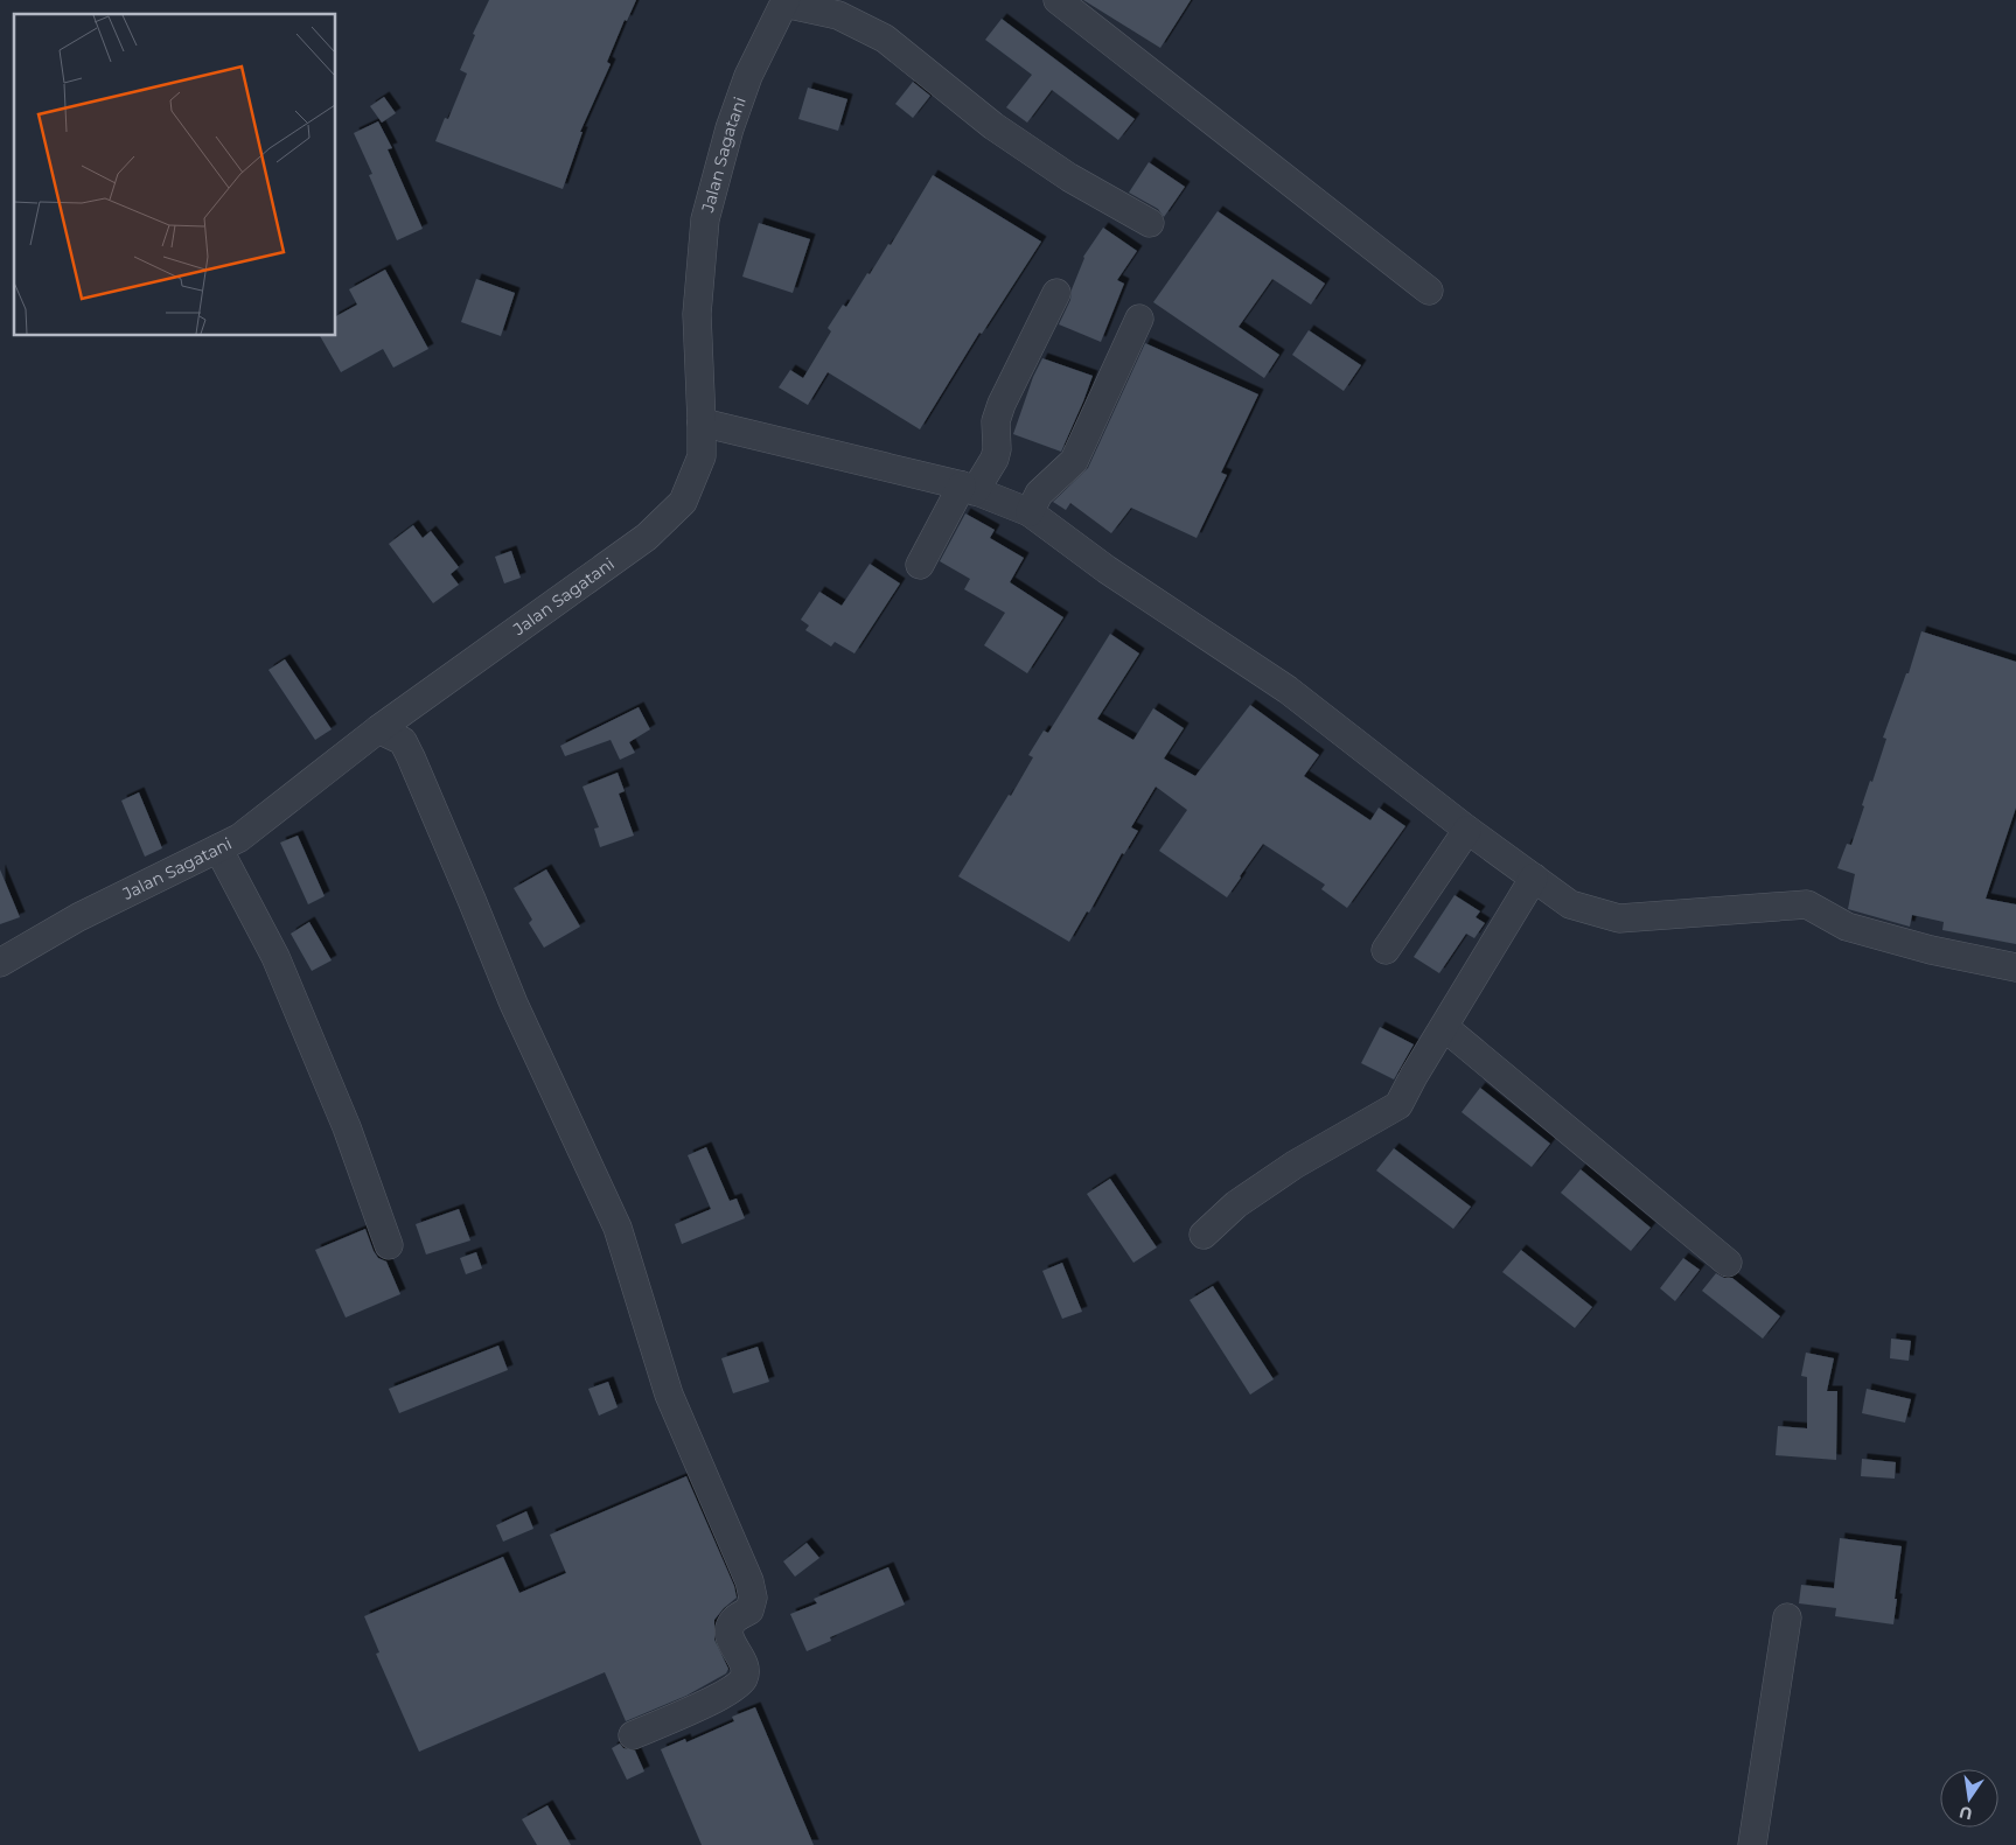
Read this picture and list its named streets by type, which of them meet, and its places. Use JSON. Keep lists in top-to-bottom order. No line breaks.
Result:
{"streets":{"street":["Jalan Sagatani"]},"north":"bottom"}
